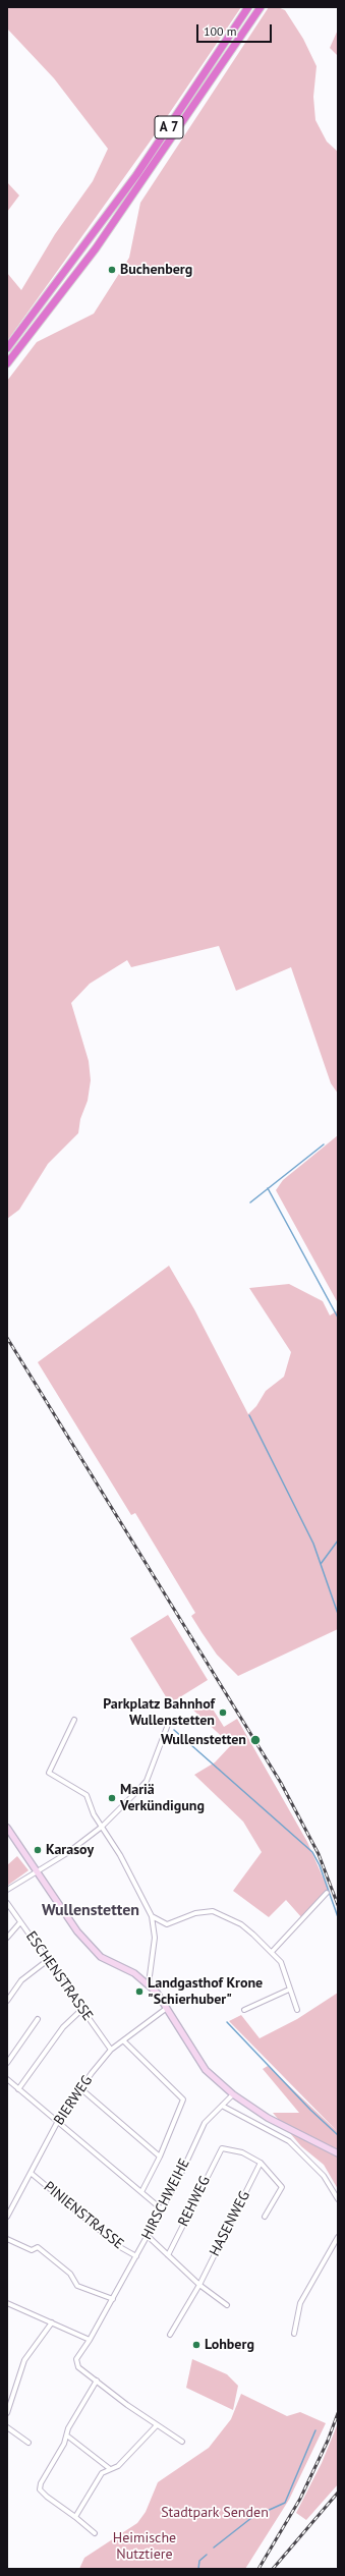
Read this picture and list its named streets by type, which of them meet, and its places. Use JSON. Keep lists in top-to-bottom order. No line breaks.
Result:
{"streets":{"highway":["A 7"],"street":["ESCHENSTRASSE","BIERWEG","HIRSCHWEIHE","REHWEG","PINIENSTRASSE","HASENWEG"]},"crossings":[["ESCHENSTRASSE","BIERWEG"],["BIERWEG","PINIENSTRASSE"],["HIRSCHWEIHE","PINIENSTRASSE"],["REHWEG","HASENWEG"]],"districts":["Wullenstetten"],"parks":["Stadtpark Senden","Heimische Nutztiere"],"places":["Buchenberg","Parkplatz Bahnhof Wullenstetten","Wullenstetten","Mariä Verkündigung","Karasoy","Landgasthof Krone \"Schierhuber\"","Lohberg"],"scale_bar":"100 m"}
